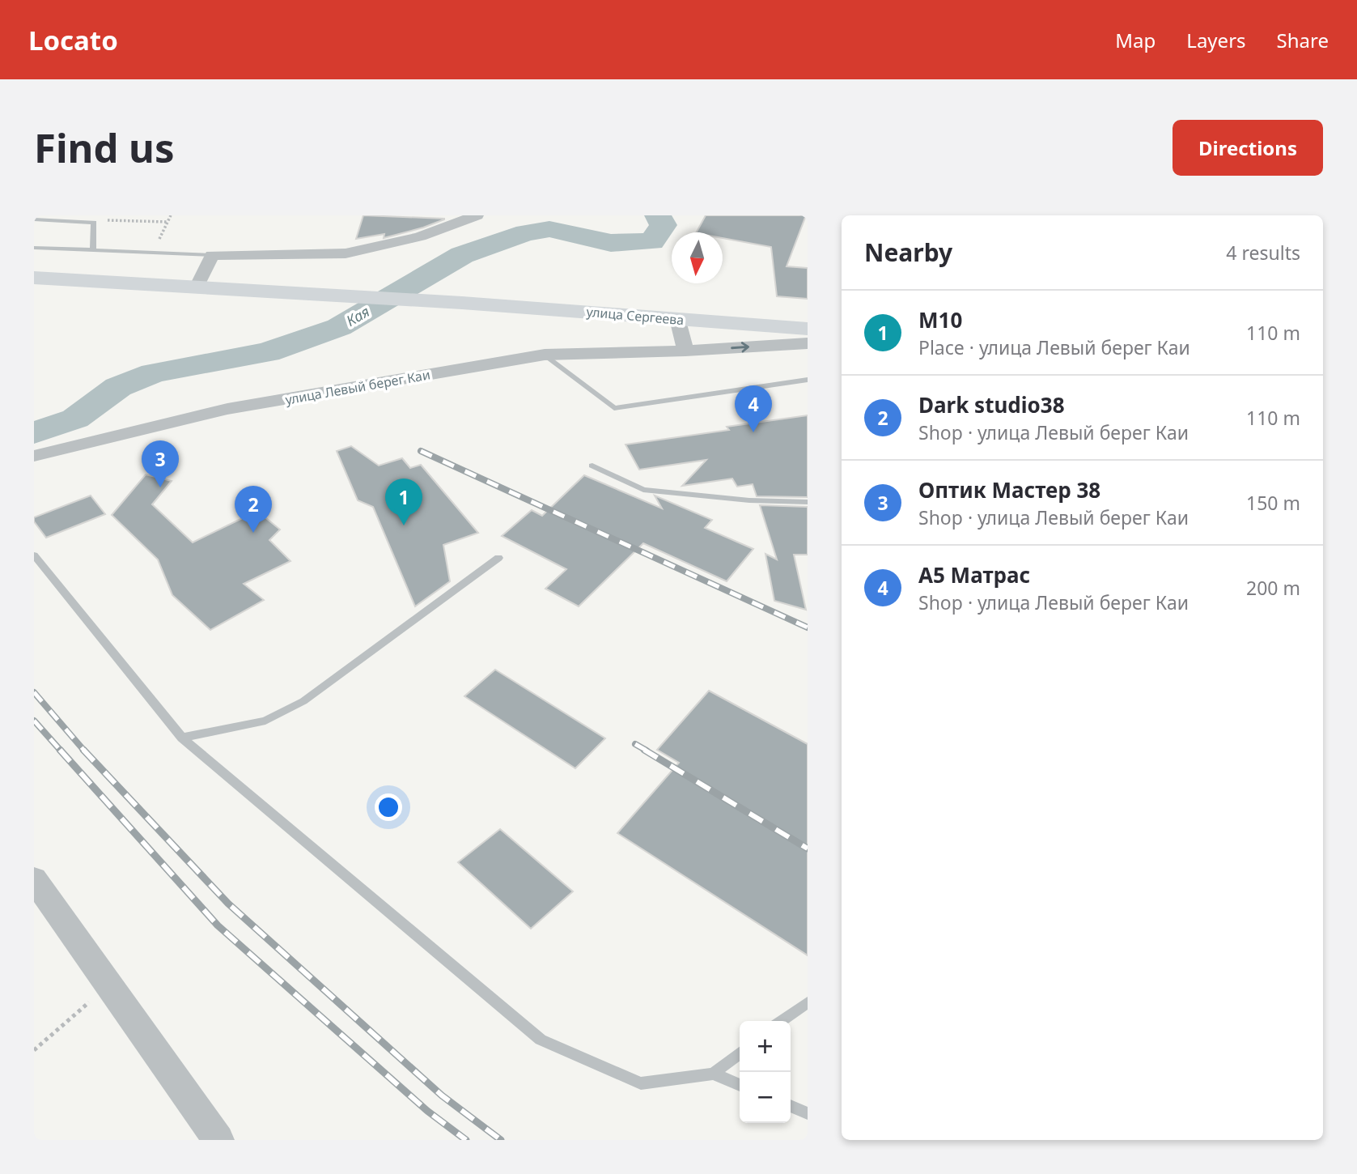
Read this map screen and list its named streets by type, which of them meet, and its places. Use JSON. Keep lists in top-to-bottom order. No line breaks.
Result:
{"streets":{"main road":["улица Сергеева"],"street":["улица Левый берег Каи"]},"water":["Кая"],"north":"bottom","page":{"header":"Locato","nav":["Map","Layers","Share"],"buttons":"Directions","title":"Find us","heading":["Nearby","4 results"],"list":[{"mark":"1","name":"M10","note":"Place · улица Левый берег Каи","value":"110 m"},{"mark":"2","name":"Dark studio38","note":"Shop · улица Левый берег Каи","value":"110 m"},{"mark":"3","name":"Оптик Мастер 38","note":"Shop · улица Левый берег Каи","value":"150 m"},{"mark":"4","name":"А5 Матрас","note":"Shop · улица Левый берег Каи","value":"200 m"}],"pins":["4","3","1","2"],"map_buttons":["+","−"]}}
